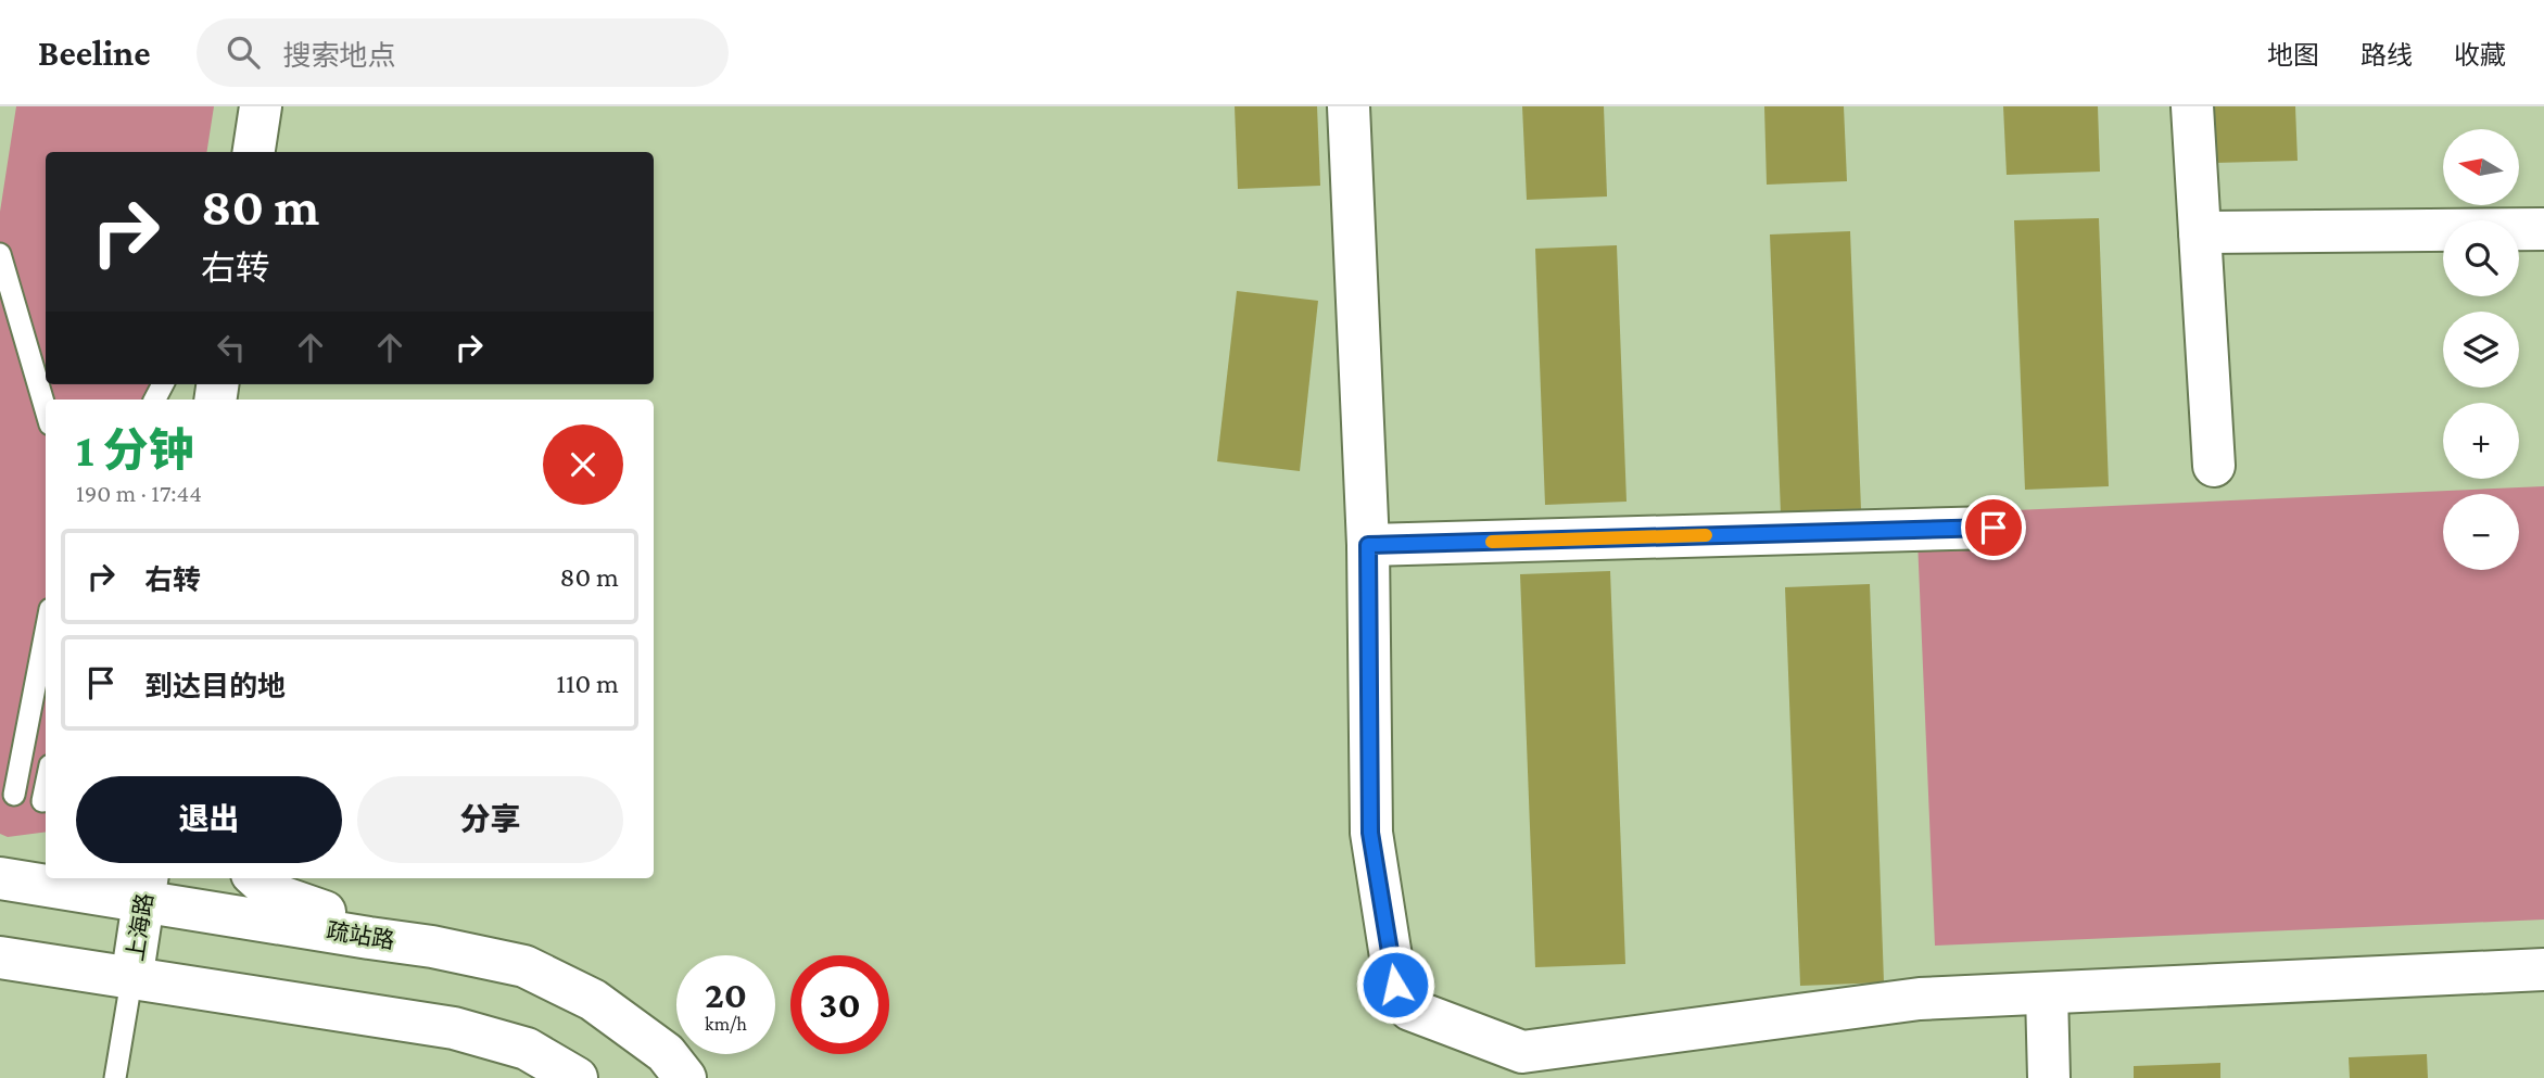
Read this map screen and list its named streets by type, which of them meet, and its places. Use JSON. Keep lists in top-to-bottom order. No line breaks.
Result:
{"streets":{"street":["上海路","疏站路"]},"crossings":[["上海路","疏站路"]],"north":"left","page":{"header":"Beeline","search":"搜索地点","nav":["地图","路线","收藏"],"map_buttons":["+","−"],"turn":["80 m","右转"],"heading":["1 分钟","190 m · 17:44"],"list":[{"name":"右转","value":"80 m"},{"name":"到达目的地","value":"110 m"}],"buttons":["退出","分享"],"speed":"20 km/h","limit":"30"}}
